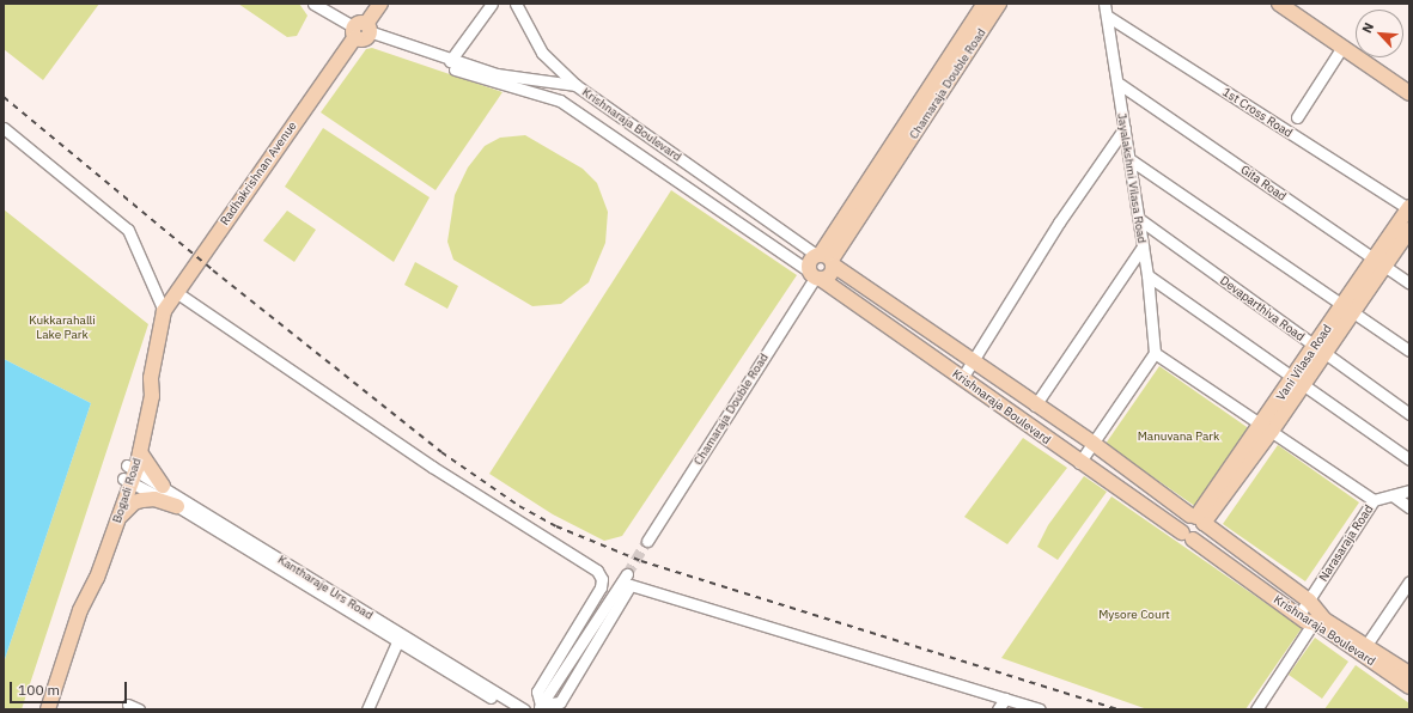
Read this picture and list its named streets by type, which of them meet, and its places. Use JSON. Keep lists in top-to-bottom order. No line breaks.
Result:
{"streets":{"main road":["Chamaraja Double Road","Krishnaraja Boulevard","Radhakrishnan Avenue","Vani Vilasa Road","Bogadi Road"],"street":["1st Cross Road","Jayalakshmi Vilasa Road","Gita Road","Devaparthiva Road","Narasaraja Road","Kantharaje Urs Road"]},"crossings":[["Chamaraja Double Road","Krishnaraja Boulevard"],["1st Cross Road","Jayalakshmi Vilasa Road"],["1st Cross Road","Vani Vilasa Road"],["Krishnaraja Boulevard","Radhakrishnan Avenue"],["Krishnaraja Boulevard","Vani Vilasa Road"],["Krishnaraja Boulevard","Narasaraja Road"],["Radhakrishnan Avenue","Bogadi Road"],["Jayalakshmi Vilasa Road","Gita Road"],["Jayalakshmi Vilasa Road","Devaparthiva Road"],["Gita Road","Vani Vilasa Road"],["Devaparthiva Road","Vani Vilasa Road"],["Bogadi Road","Kantharaje Urs Road"]],"parks":["Kukkarahalli Lake Park","Manuvana Park","Mysore Court"],"scale_bar":"100 m","north":"top left"}
